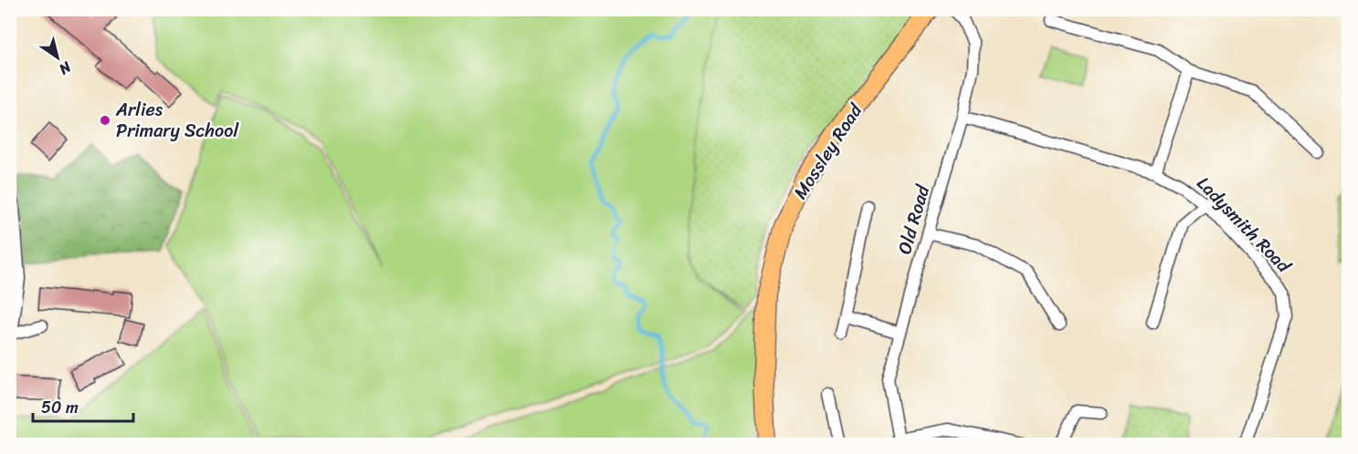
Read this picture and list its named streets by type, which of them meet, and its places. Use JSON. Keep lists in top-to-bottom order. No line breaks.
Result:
{"streets":{"main road":["Mossley Road"],"street":["Old Road","Ladysmith Road"]},"crossings":[["Old Road","Ladysmith Road"]],"places":["Arlies Primary School"],"scale_bar":"50 m","north":"bottom right"}
